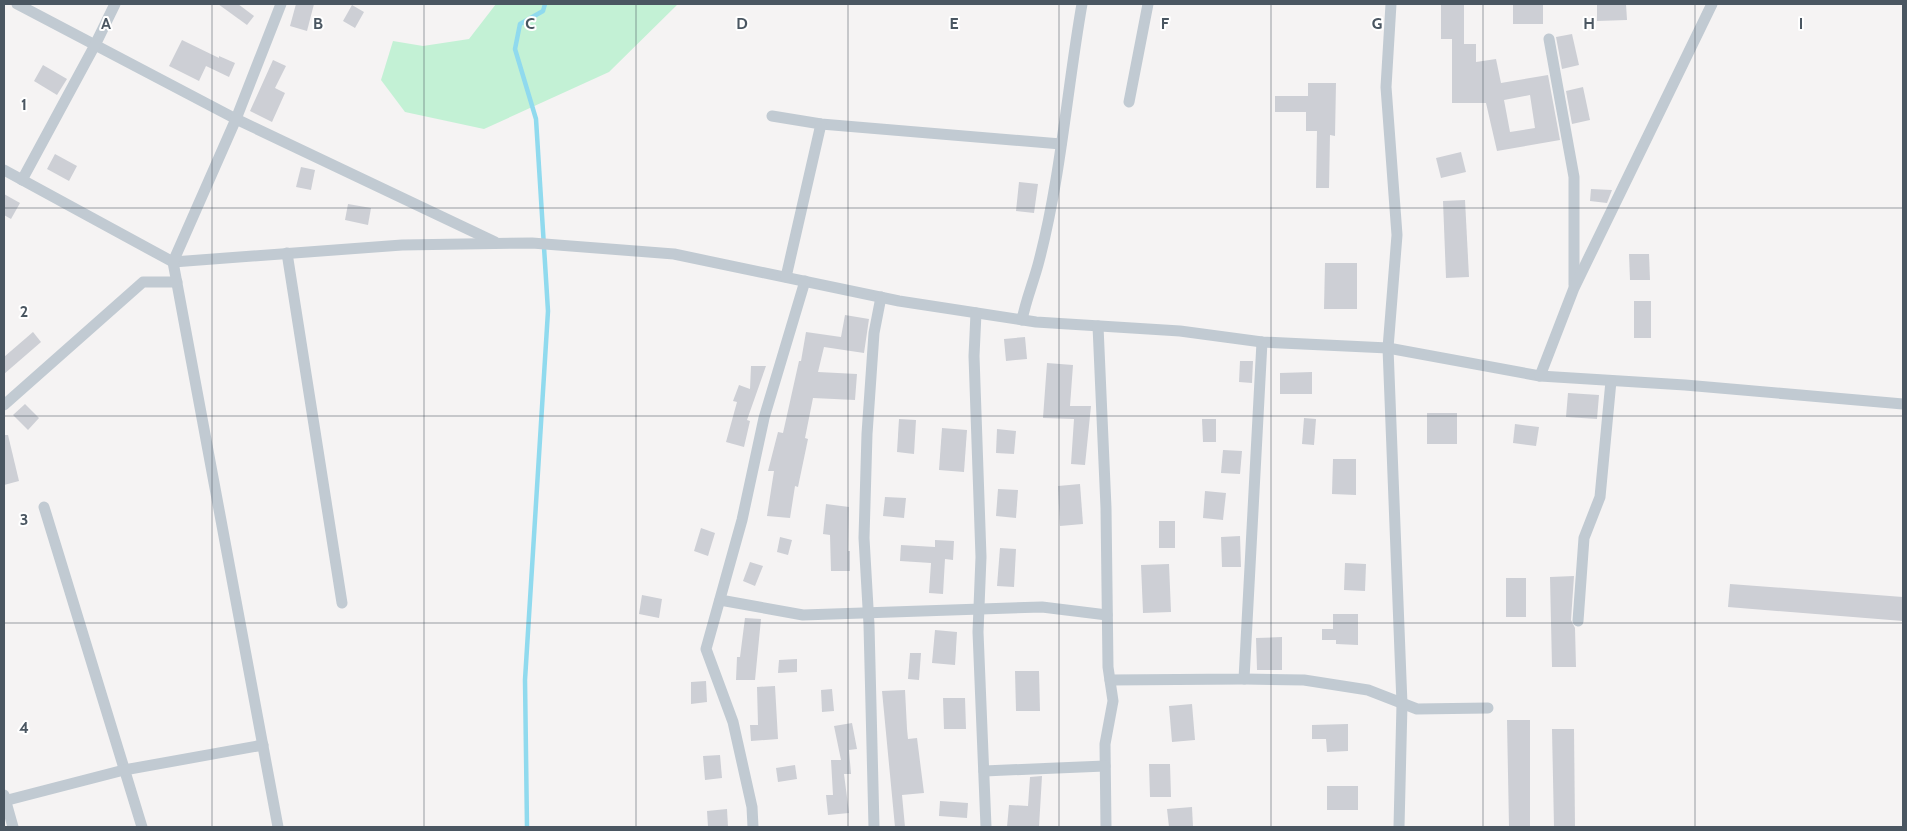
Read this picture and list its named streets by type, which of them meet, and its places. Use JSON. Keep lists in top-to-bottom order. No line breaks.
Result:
{"grid":{"columns":["A","B","C","D","E","F","G","H","I"],"rows":["1","2","3","4"]}}
